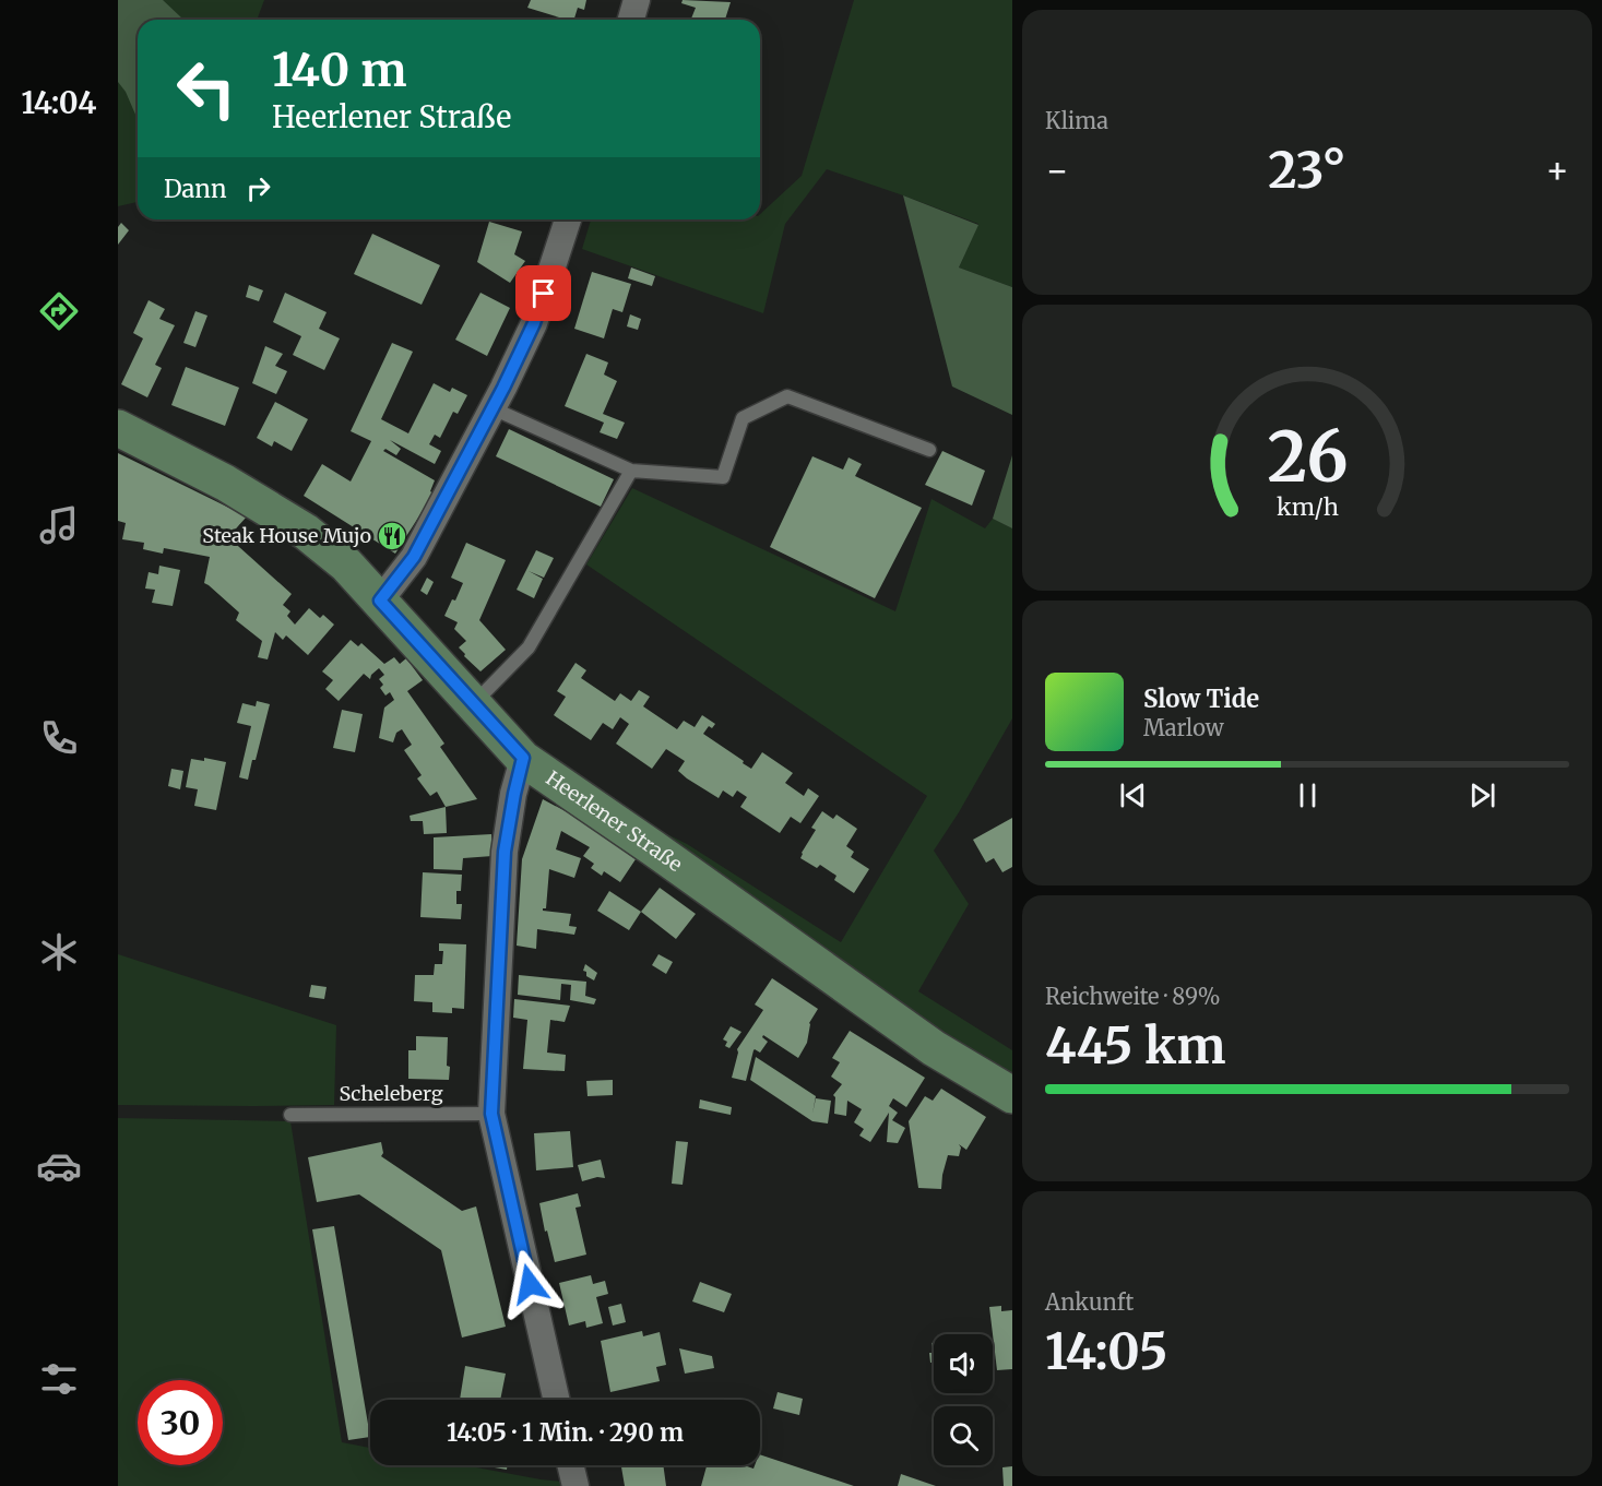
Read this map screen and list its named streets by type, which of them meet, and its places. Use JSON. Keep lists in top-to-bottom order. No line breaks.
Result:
{"streets":{"main road":["Heerlener Straße"],"lane":["Scheleberg"]},"places":{"restaurant":["Steak House Mujo"]},"page":{"tabs":"14:04","tile":["Klima",["Reichweite · 89%","445 km"],["Ankunft","14:05"]],"turn":["140 m","Heerlener Straße"],"heat":["−","23°","+"],"then":"Dann","song":["Slow Tide","Marlow"],"limit":"30","trip":"14:05 · 1 Min. · 290 m","gauge":["26","km/h"]}}
